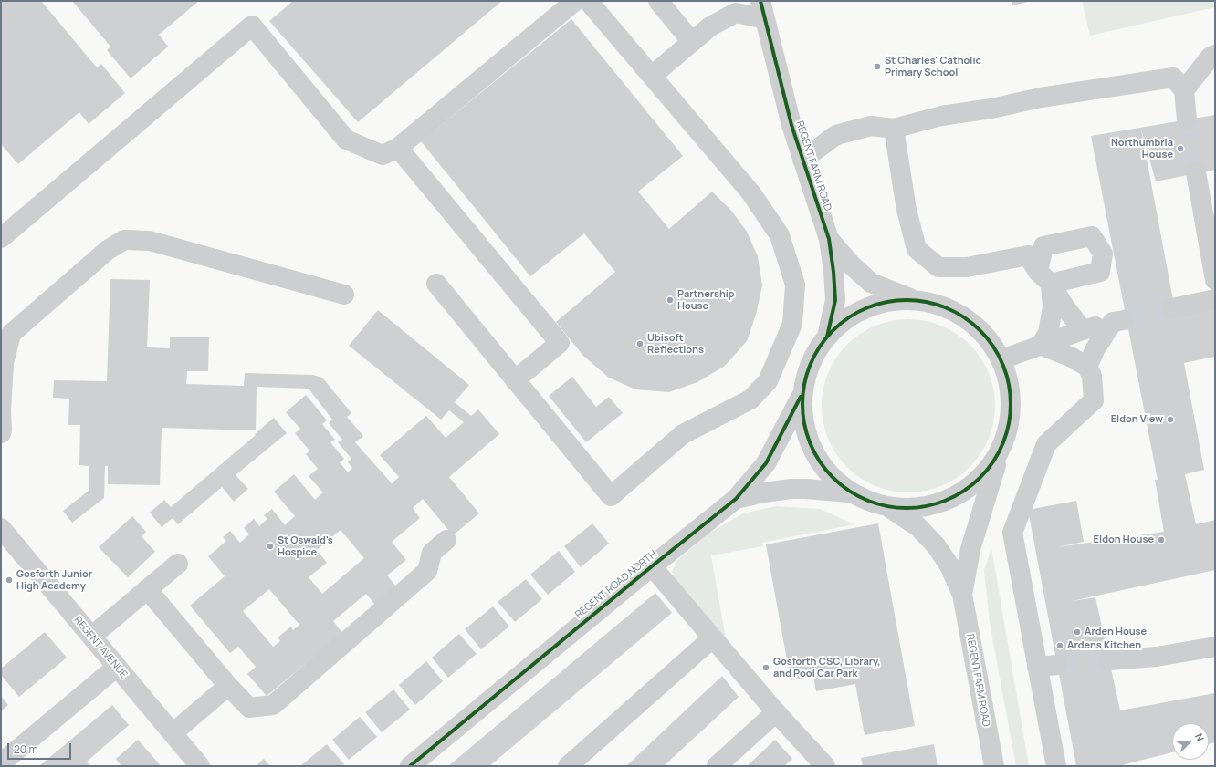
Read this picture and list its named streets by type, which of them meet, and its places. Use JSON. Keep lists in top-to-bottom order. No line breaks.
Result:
{"streets":{"street":["REGENT FARM ROAD","REGENT ROAD NORTH","REGENT AVENUE"]},"crossings":[["REGENT FARM ROAD","REGENT ROAD NORTH"]],"places":["St Charles' Catholic Primary School","Northumbria House","Partnership House","Ubisoft Reflections","Eldon View","Eldon House","St Oswald's Hospice","Gosforth Junior High Academy","Arden House","Ardens Kitchen","Gosforth CSC, Library, and Pool Car Park"],"scale_bar":"20 m","north":"top right"}
